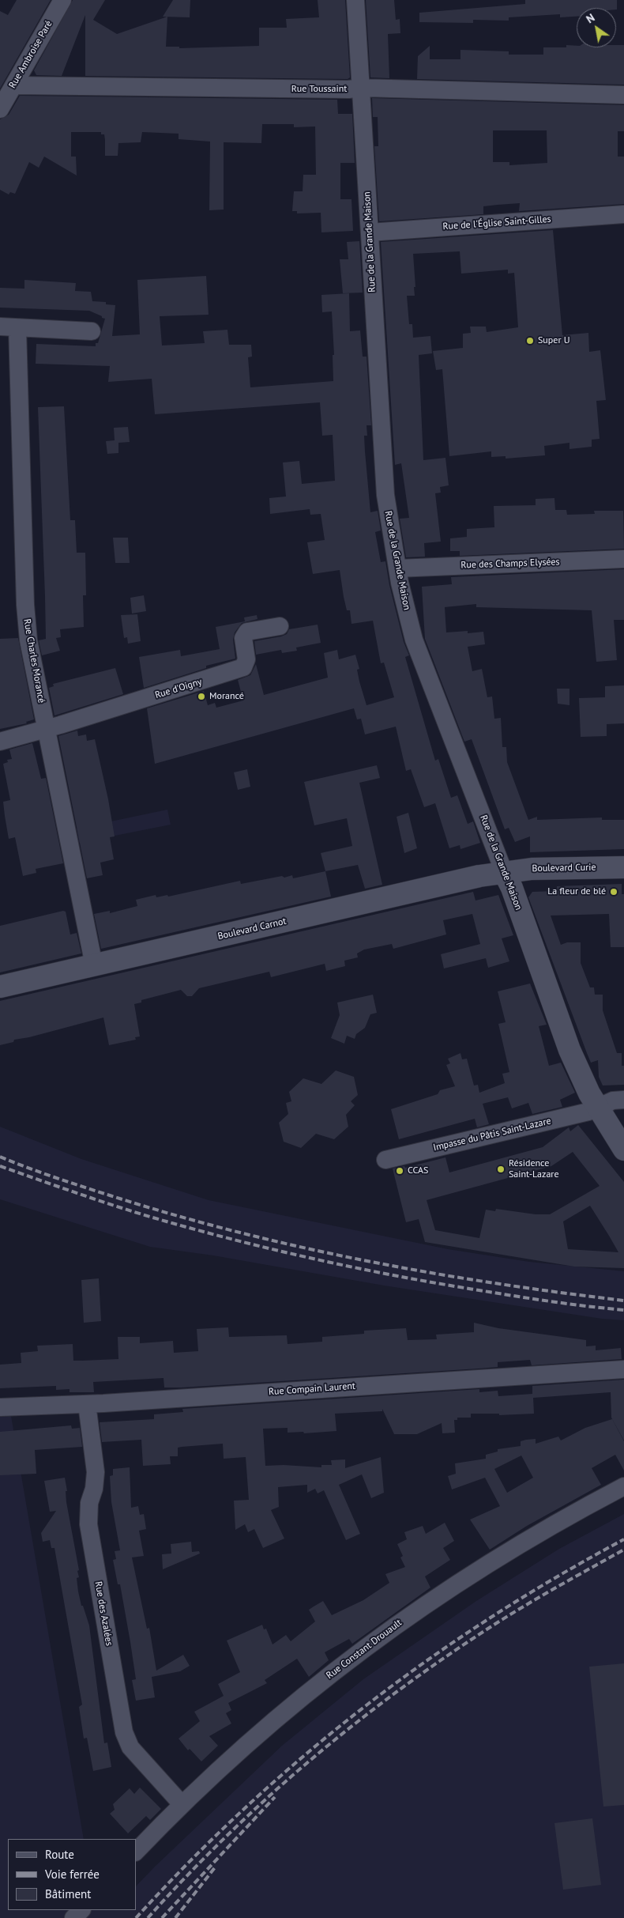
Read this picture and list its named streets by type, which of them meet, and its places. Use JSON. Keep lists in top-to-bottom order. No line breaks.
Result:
{"streets":{"street":["Rue Ambroise Paré","Rue Toussaint","Rue de l'Église Saint-Gilles","Rue de la Grande Maison","Rue des Champs Elysées","Rue Charles Morancé","Rue d'Oigny","Boulevard Curie","Boulevard Carnot","Impasse du Pâtis Saint-Lazare","Rue Compain Laurent","Rue des Azalées","Rue Constant Drouault"]},"crossings":[["Rue Ambroise Paré","Rue Toussaint"],["Rue Toussaint","Rue de la Grande Maison"],["Rue de l'Église Saint-Gilles","Rue de la Grande Maison"],["Rue de la Grande Maison","Rue des Champs Elysées"],["Rue de la Grande Maison","Boulevard Curie"],["Rue de la Grande Maison","Boulevard Carnot"],["Rue de la Grande Maison","Impasse du Pâtis Saint-Lazare"],["Rue Charles Morancé","Rue d'Oigny"],["Rue Charles Morancé","Boulevard Carnot"],["Boulevard Curie","Boulevard Carnot"],["Rue Compain Laurent","Rue des Azalées"],["Rue des Azalées","Rue Constant Drouault"]],"places":["Super U","Morancé","La fleur de blé","Résidence Saint-Lazare","CCAS"],"legend":["Route","Voie ferrée","Bâtiment"],"north":"top left"}
